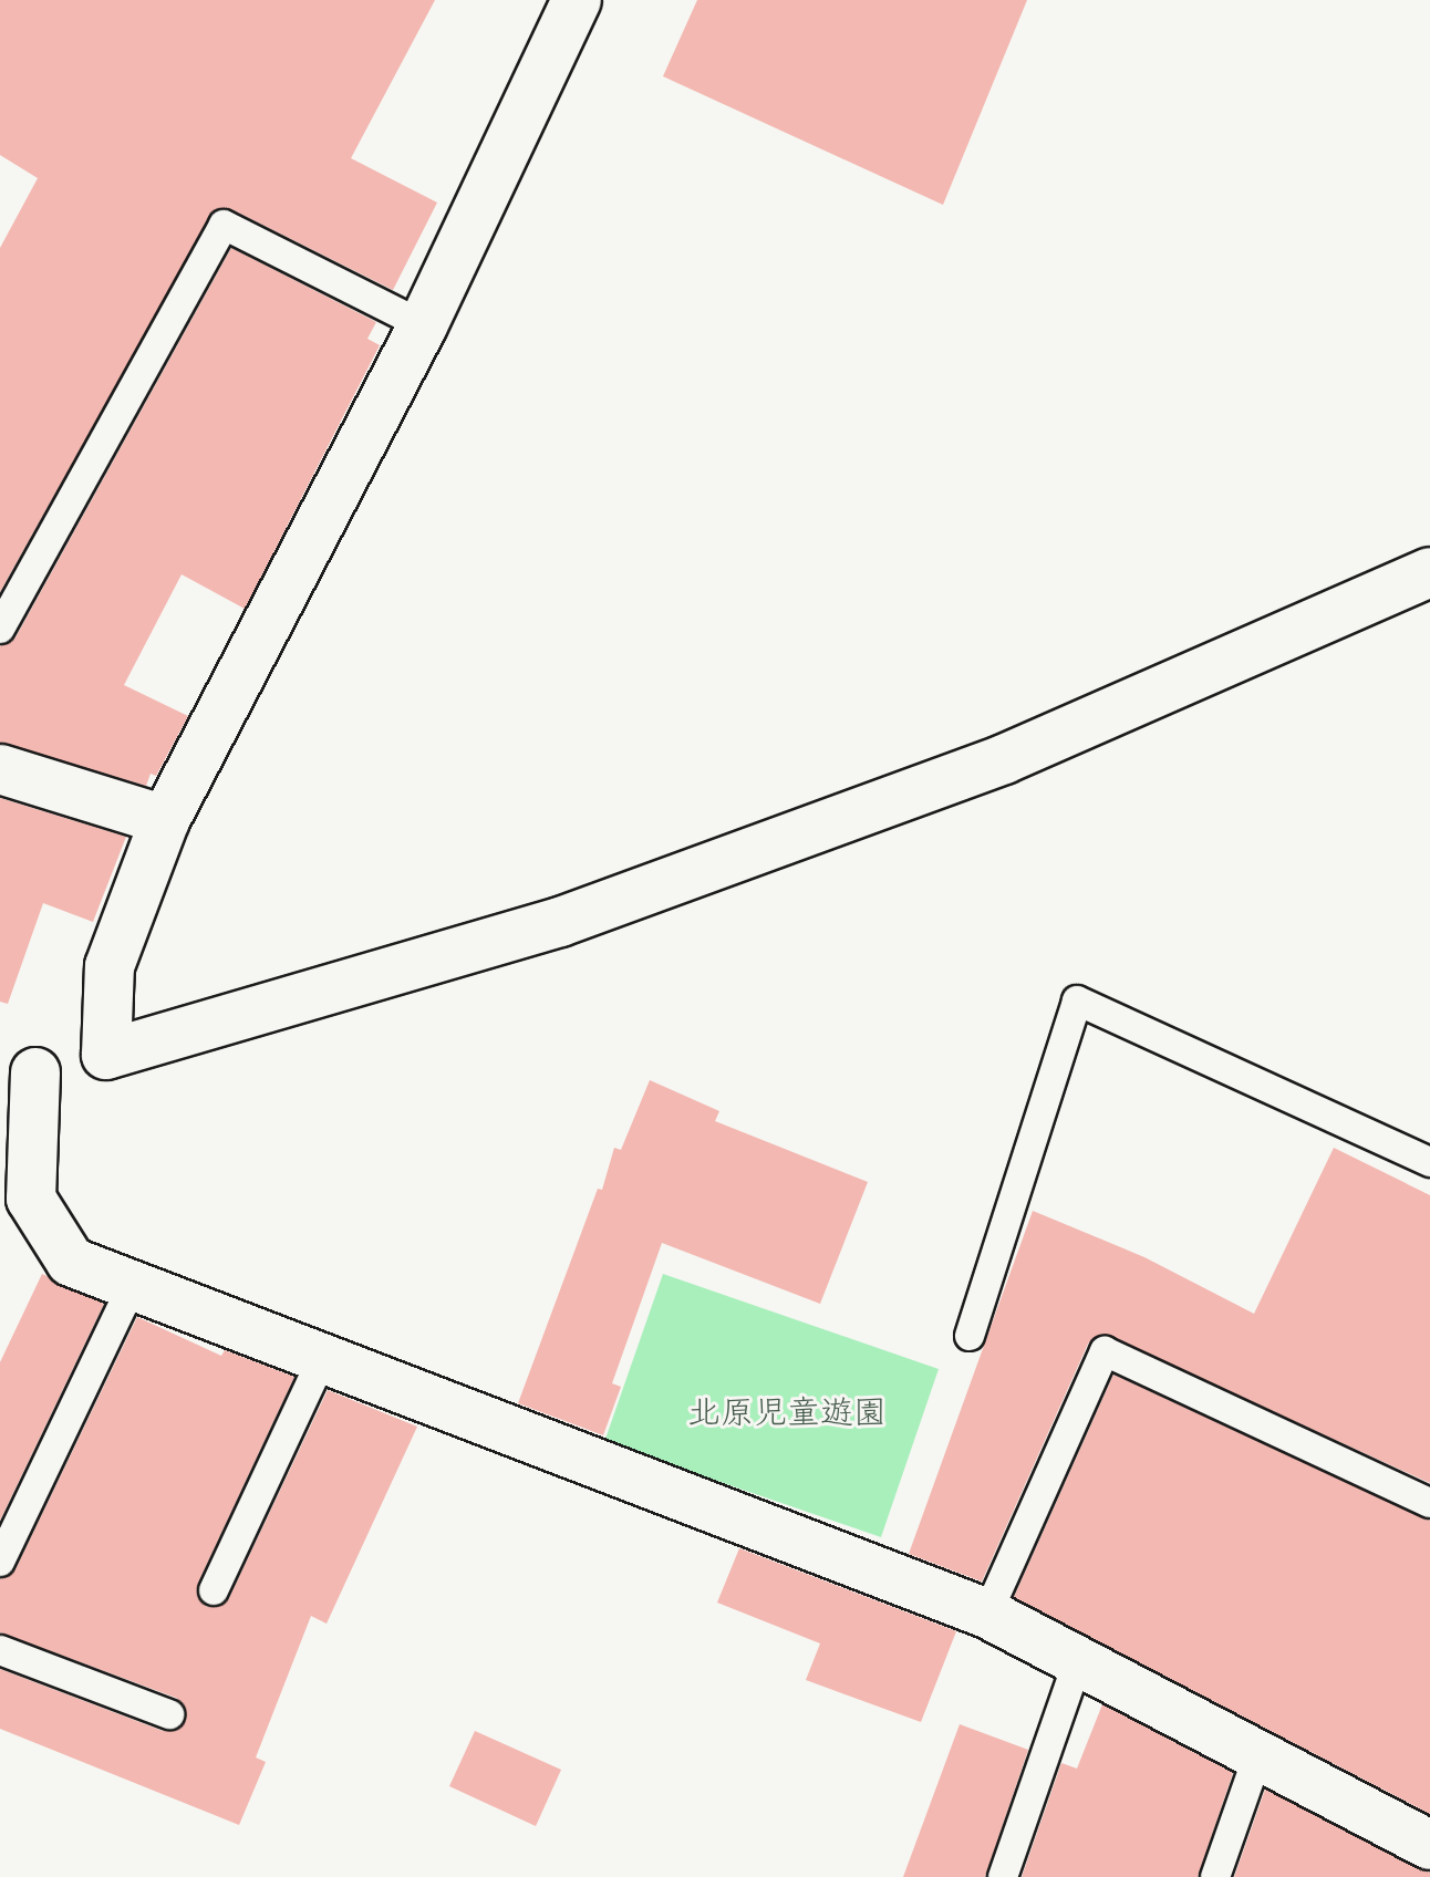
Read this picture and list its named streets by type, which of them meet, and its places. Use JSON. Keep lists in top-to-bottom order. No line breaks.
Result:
{"parks":["北原児童遊園"]}
